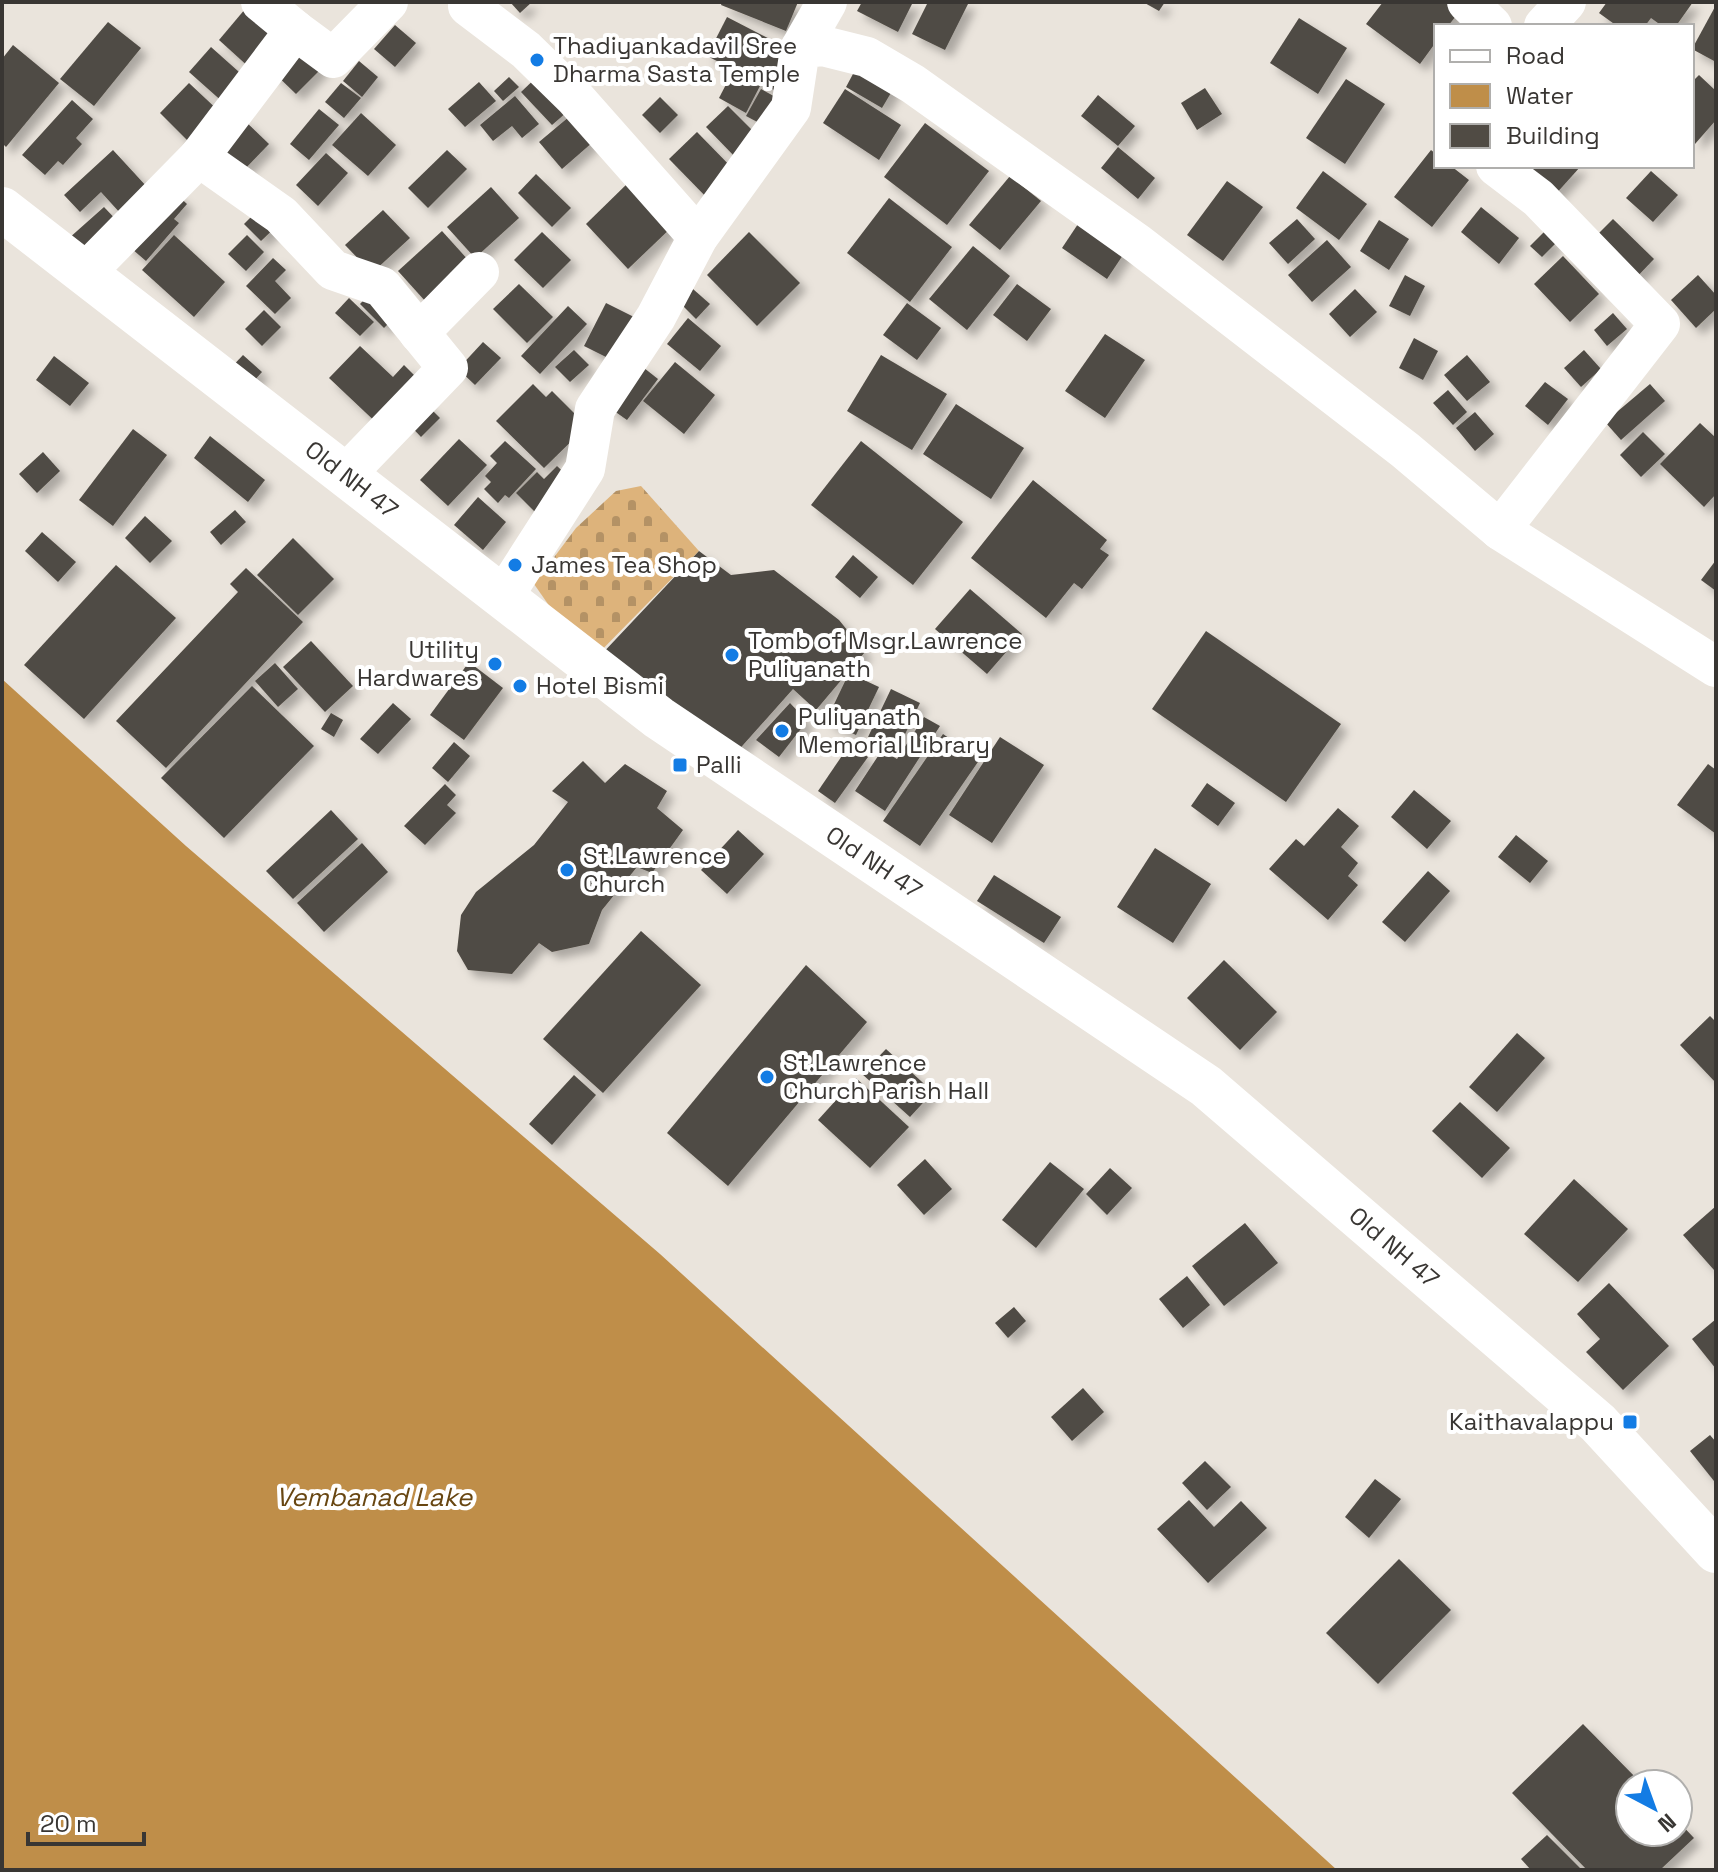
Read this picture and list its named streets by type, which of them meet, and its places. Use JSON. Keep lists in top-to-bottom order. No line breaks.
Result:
{"streets":{"main road":["Old NH 47"]},"water":["Vembanad Lake"],"places":{"other":["Thadiyankadavil Sree Dharma Sasta Temple","James Tea Shop","Tomb of Msgr.Lawrence Puliyanath","Utility Hardwares","Hotel Bismi","Puliyanath Memorial Library","St.Lawrence Church","St.Lawrence Church Parish Hall"],"transit":["Palli","Kaithavalappu"]},"legend":["Road","Water","Building"],"scale_bar":"20 m","north":"bottom right"}
